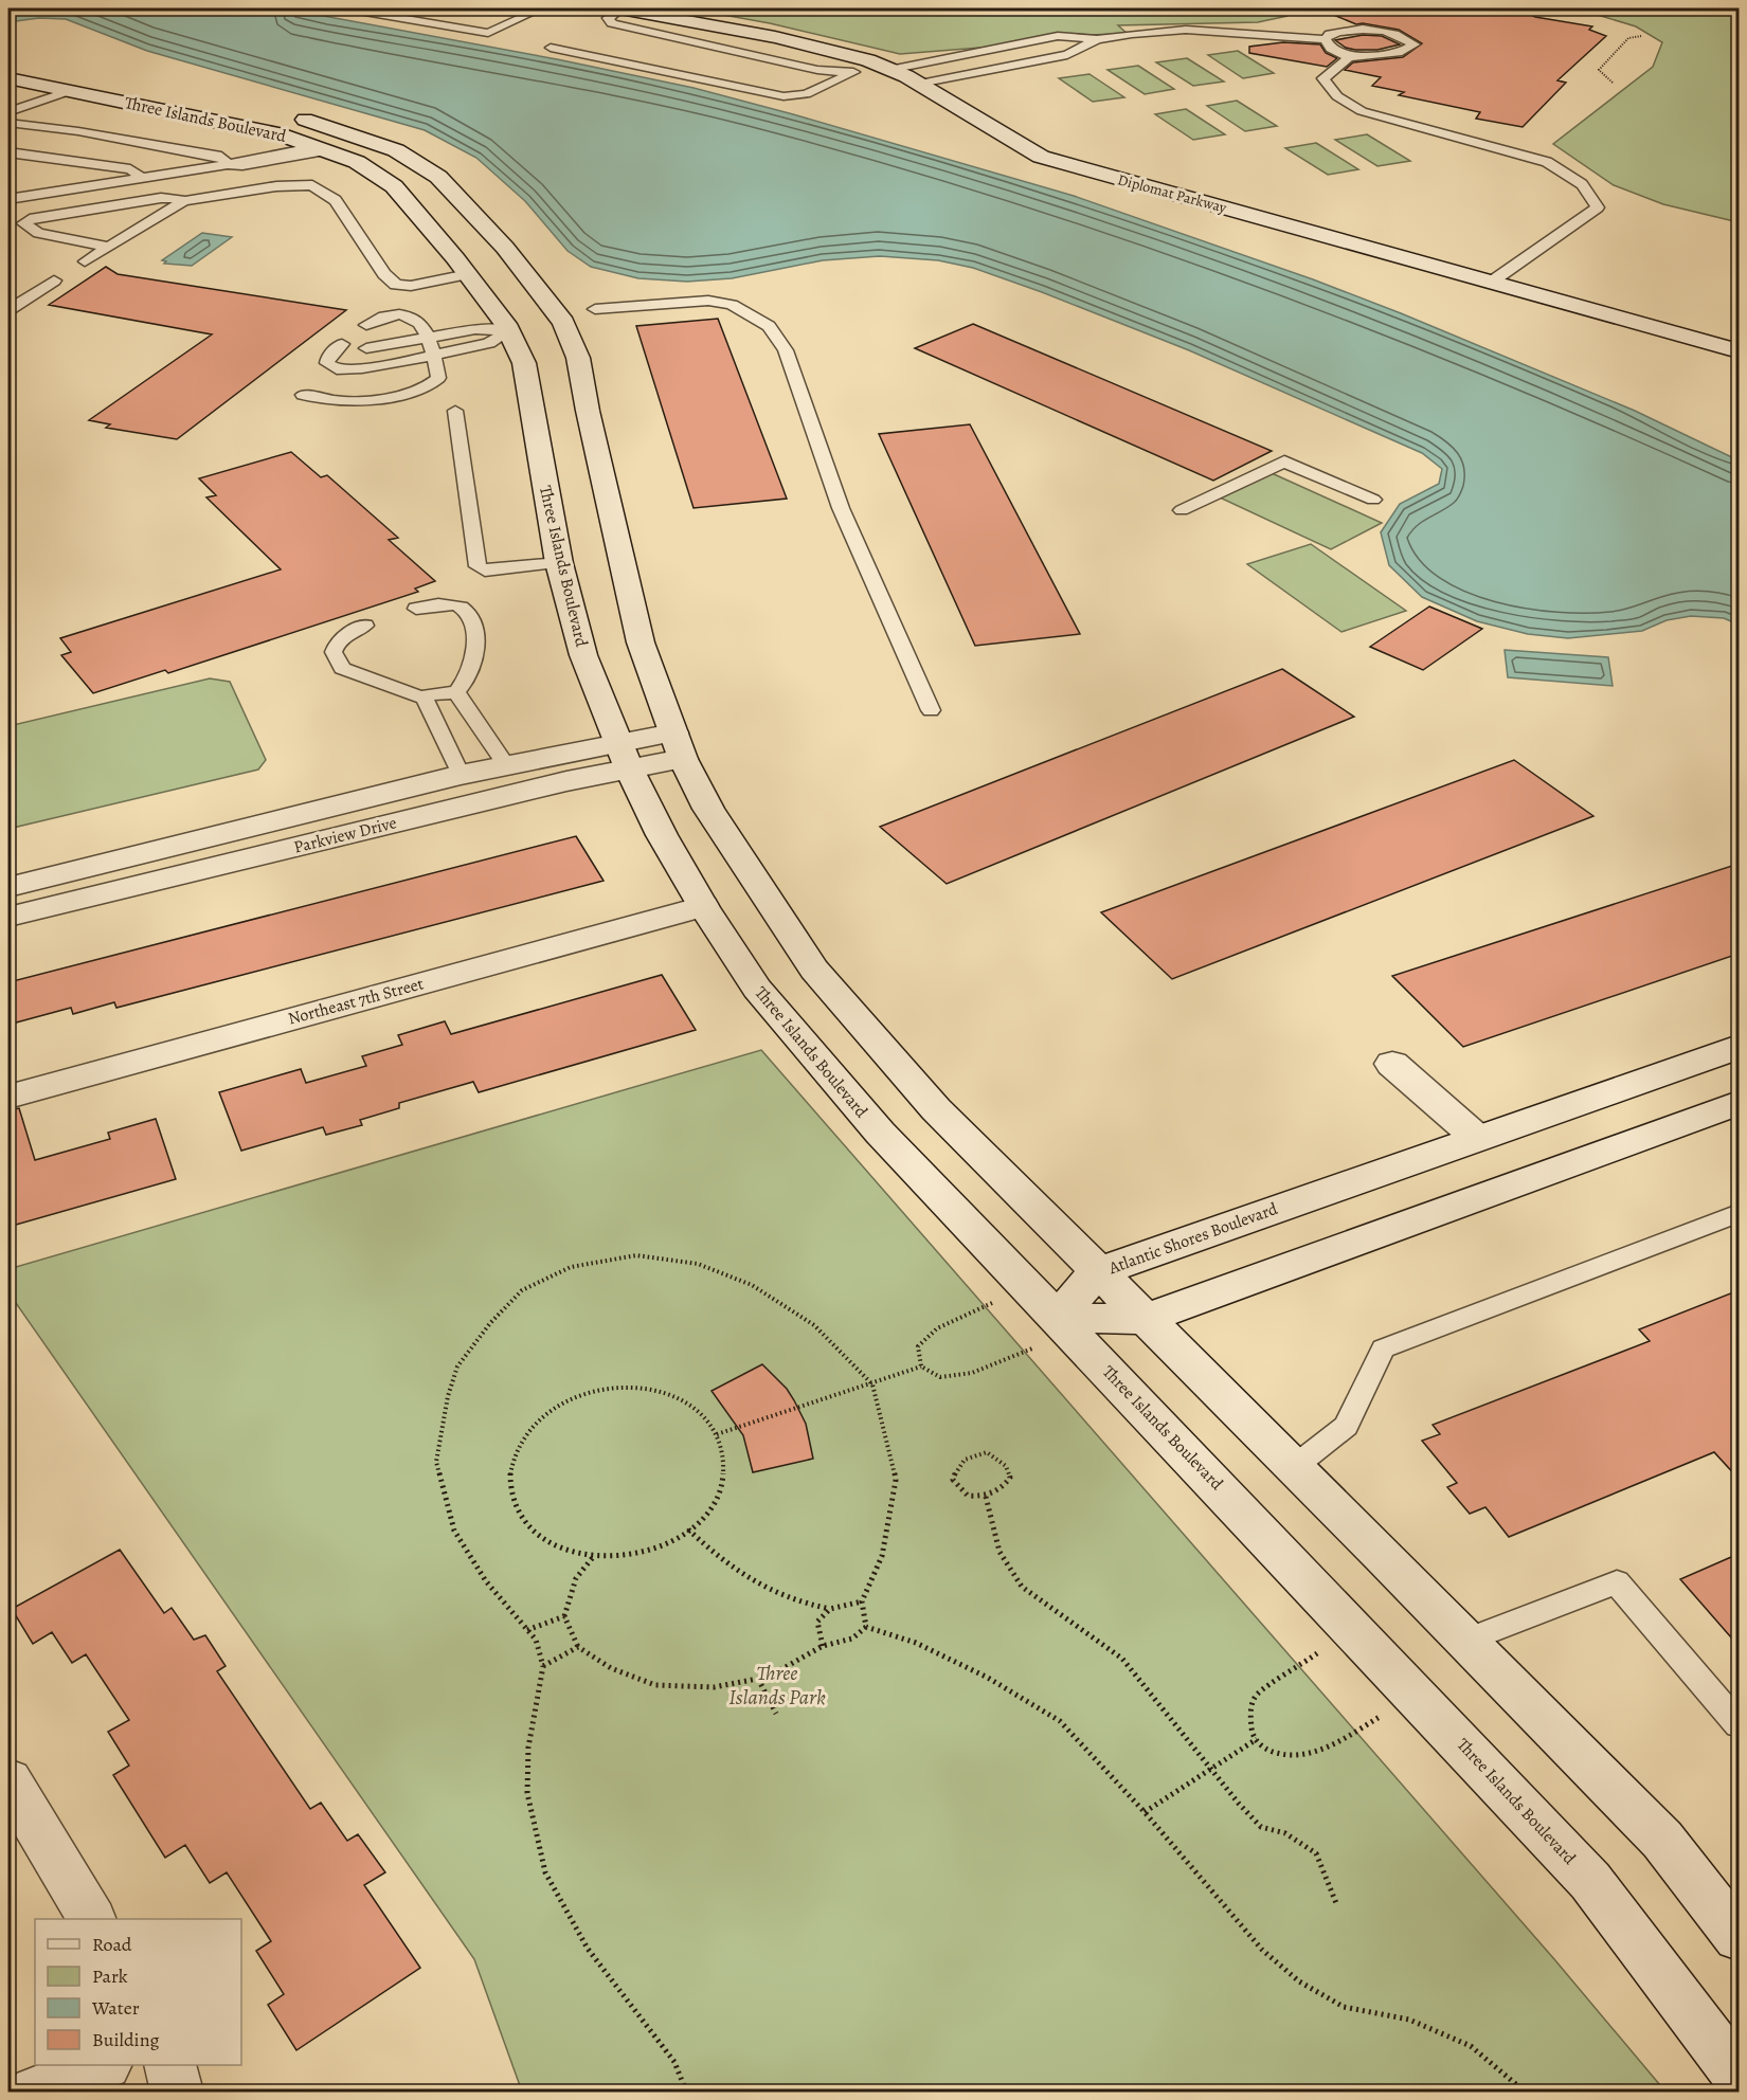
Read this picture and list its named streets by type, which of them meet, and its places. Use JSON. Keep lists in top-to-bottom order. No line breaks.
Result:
{"streets":{"street":["Three Islands Boulevard","Diplomat Parkway","Parkview Drive","Northeast 7th Street","Atlantic Shores Boulevard"]},"crossings":[["Three Islands Boulevard","Parkview Drive"],["Three Islands Boulevard","Northeast 7th Street"],["Three Islands Boulevard","Atlantic Shores Boulevard"]],"parks":["Three Islands Park"],"legend":["Road","Park","Water","Building"]}
